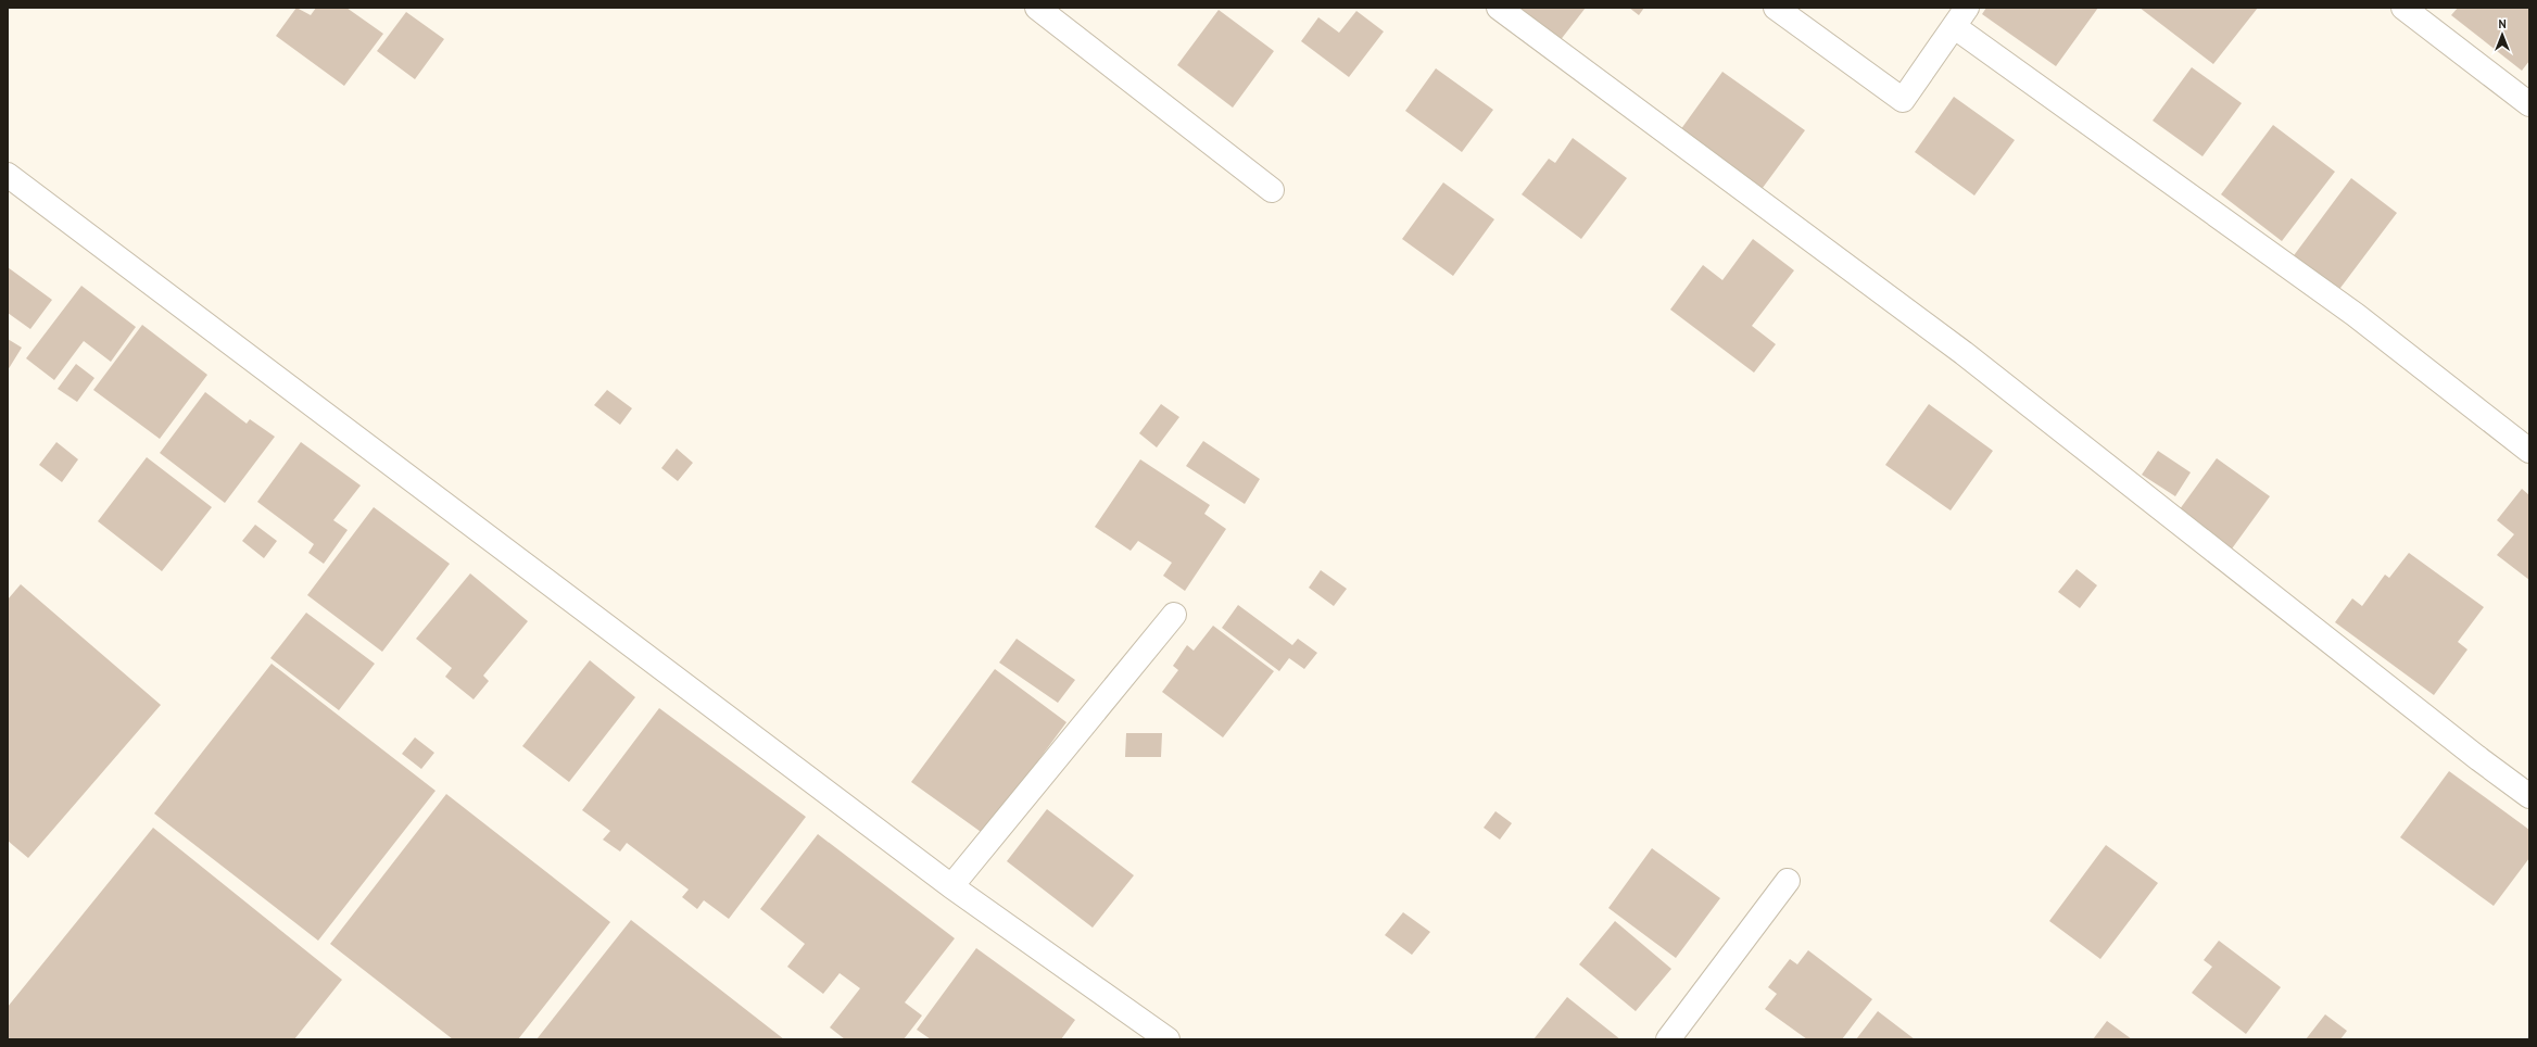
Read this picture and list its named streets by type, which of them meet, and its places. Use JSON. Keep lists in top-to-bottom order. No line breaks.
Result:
{"north":"top"}
